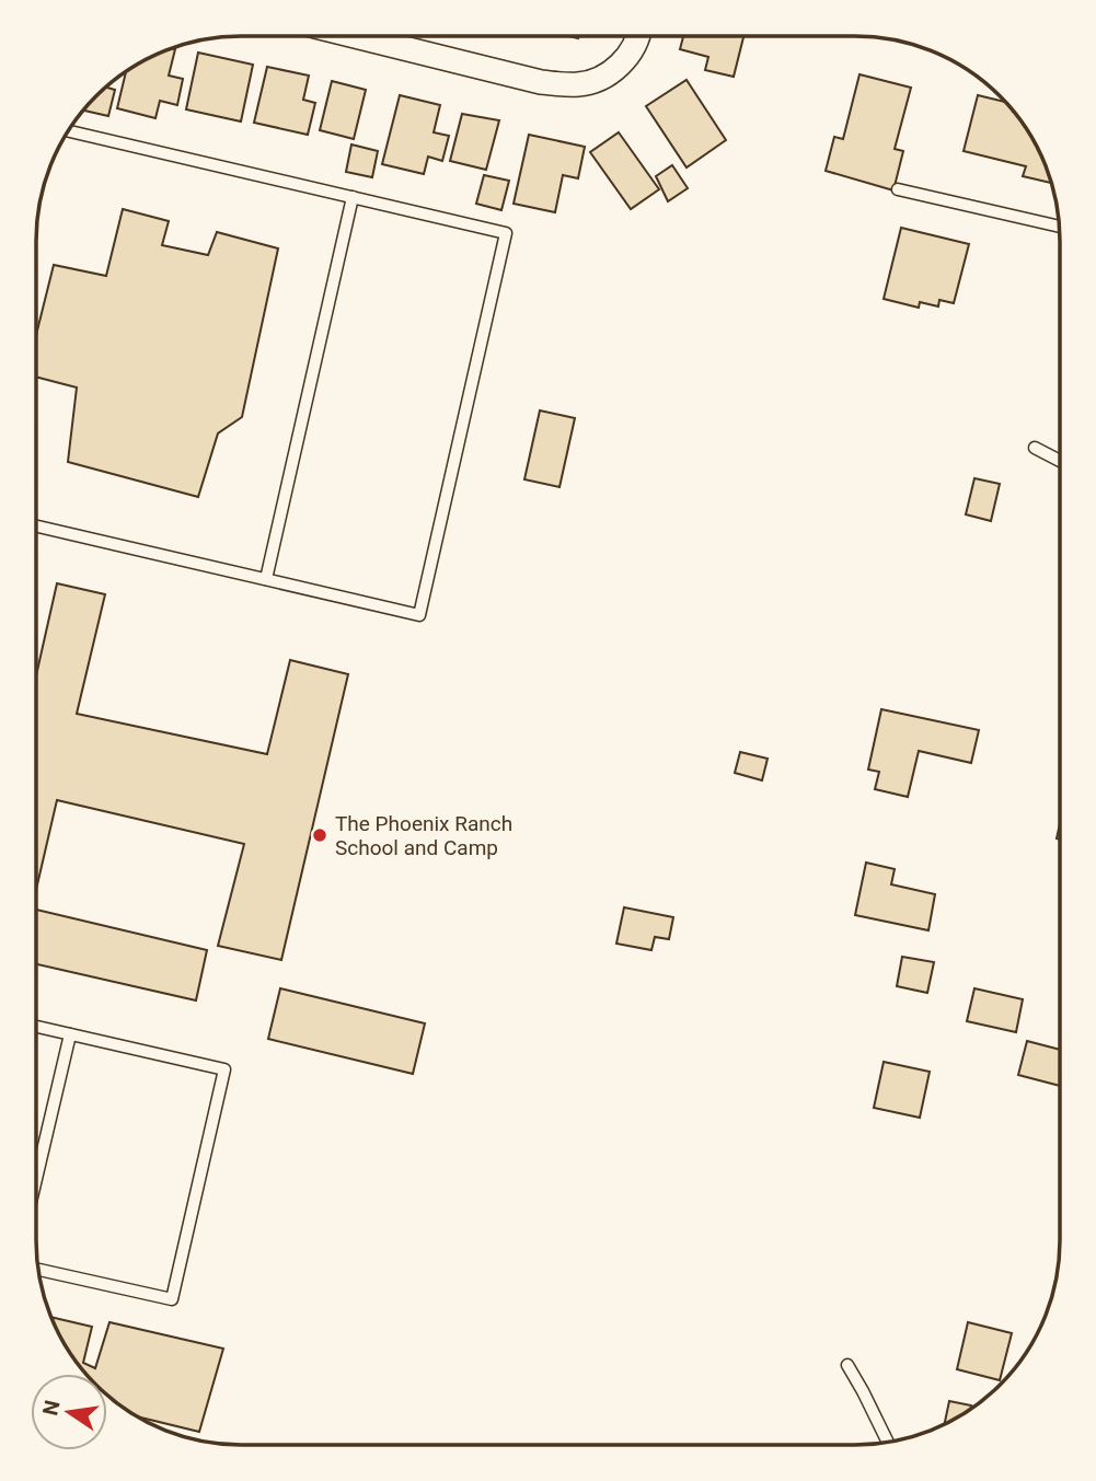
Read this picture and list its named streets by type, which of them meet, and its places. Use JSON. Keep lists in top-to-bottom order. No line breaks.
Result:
{"places":["The Phoenix Ranch School and Camp"],"north":"left"}
